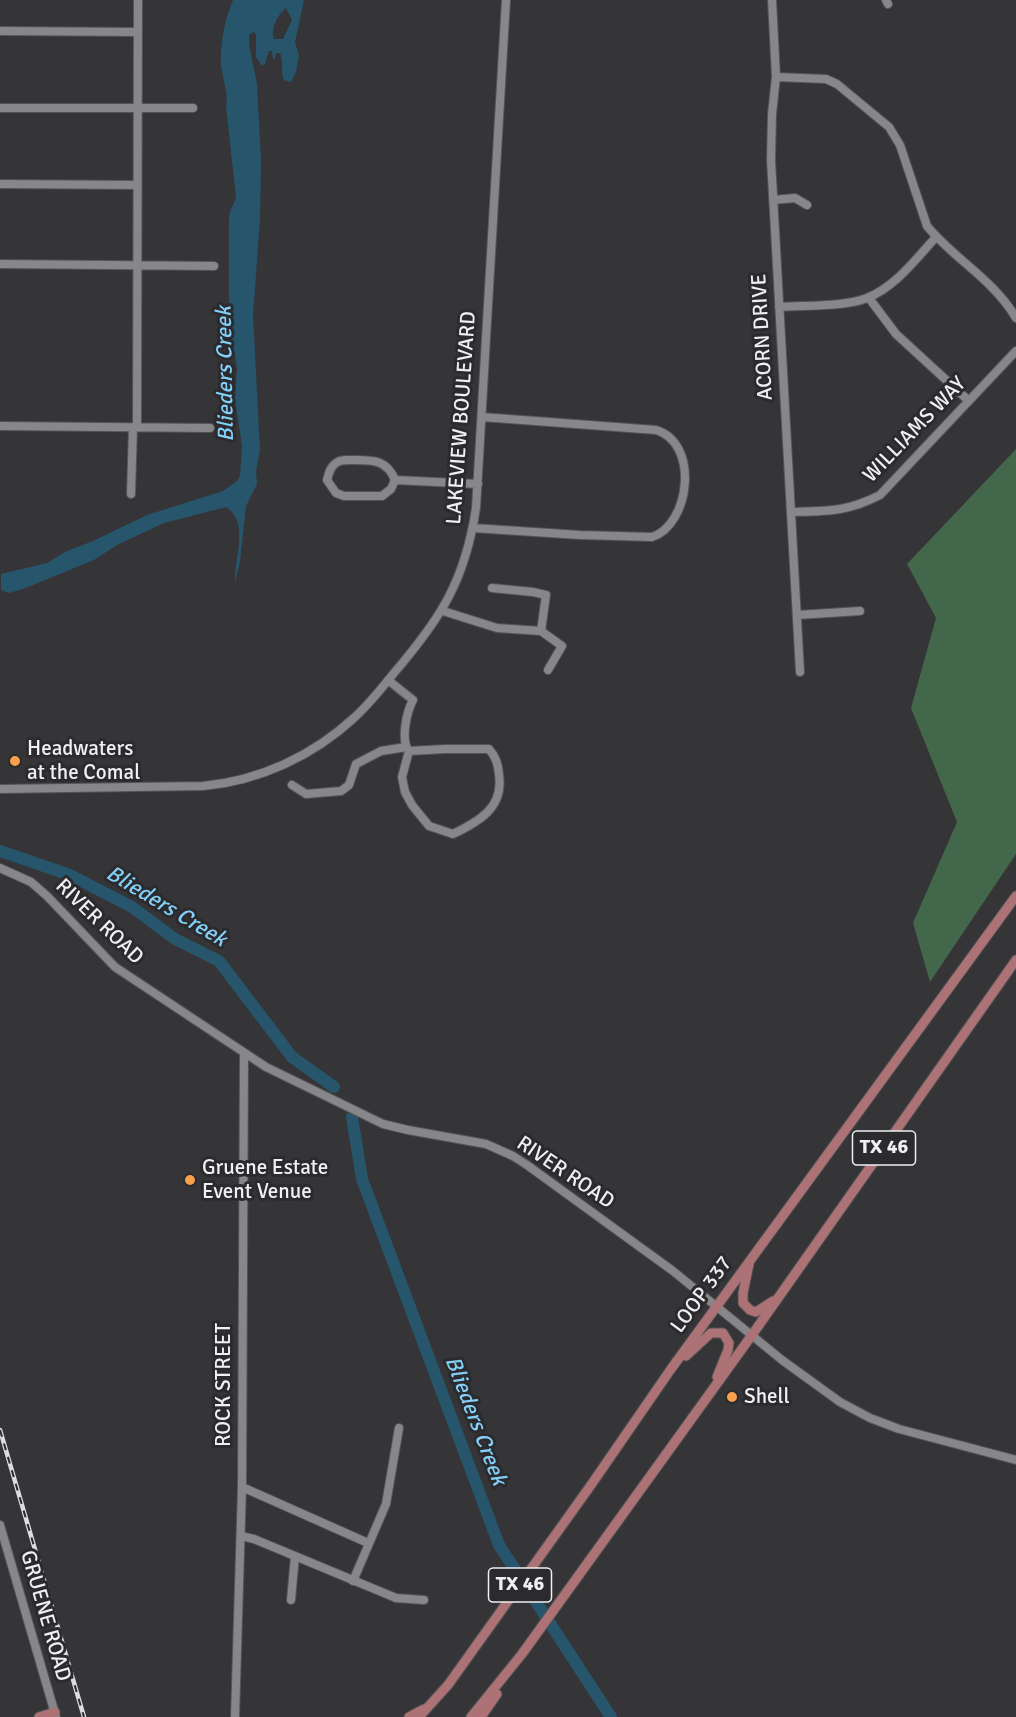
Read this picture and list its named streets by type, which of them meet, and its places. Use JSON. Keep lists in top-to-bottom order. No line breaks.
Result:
{"streets":{"main road":["TX 46","LOOP 337"],"street":["ACORN DRIVE","LAKEVIEW BOULEVARD","WILLIAMS WAY","RIVER ROAD","ROCK STREET","GRUENE ROAD"]},"crossings":[["ACORN DRIVE","WILLIAMS WAY"],["RIVER ROAD","TX 46"],["RIVER ROAD","LOOP 337"],["RIVER ROAD","ROCK STREET"]],"water":["Blieders Creek"],"places":["Headwaters at the Comal","Gruene Estate Event Venue","Shell"]}
